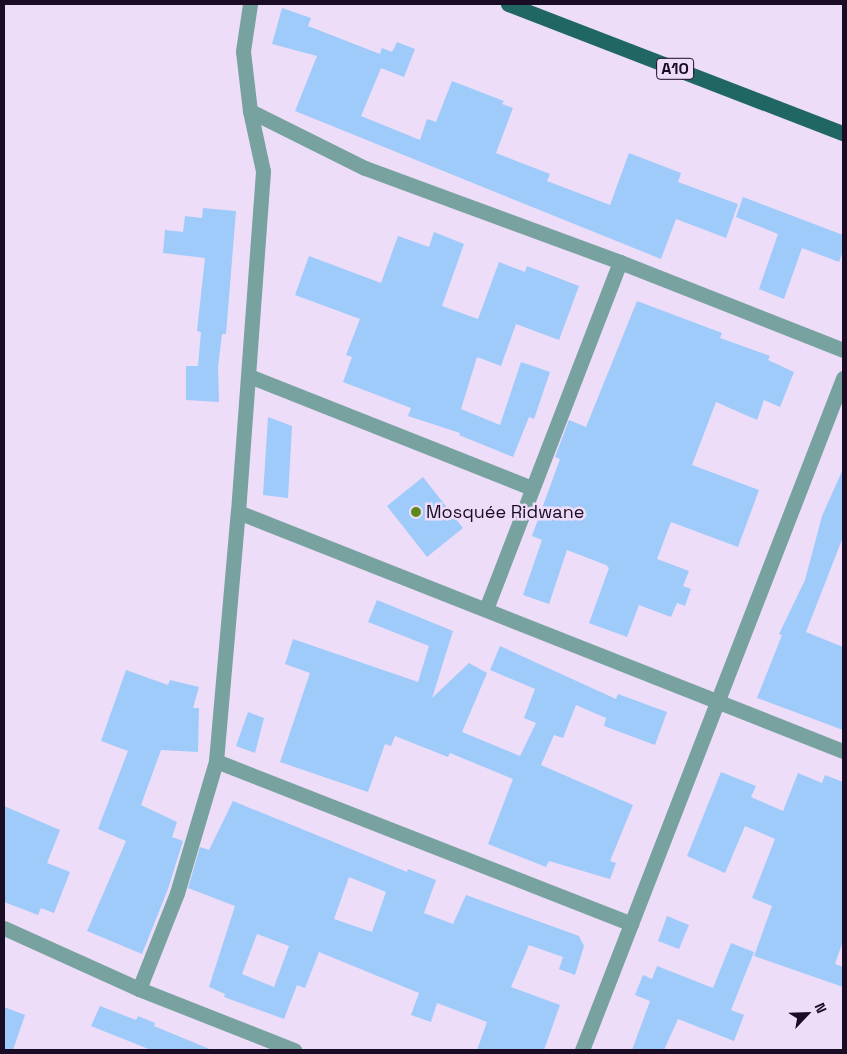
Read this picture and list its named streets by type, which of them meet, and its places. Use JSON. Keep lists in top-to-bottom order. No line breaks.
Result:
{"streets":{"main road":["A10"]},"places":["Mosquée Ridwane"],"north":"top right"}
